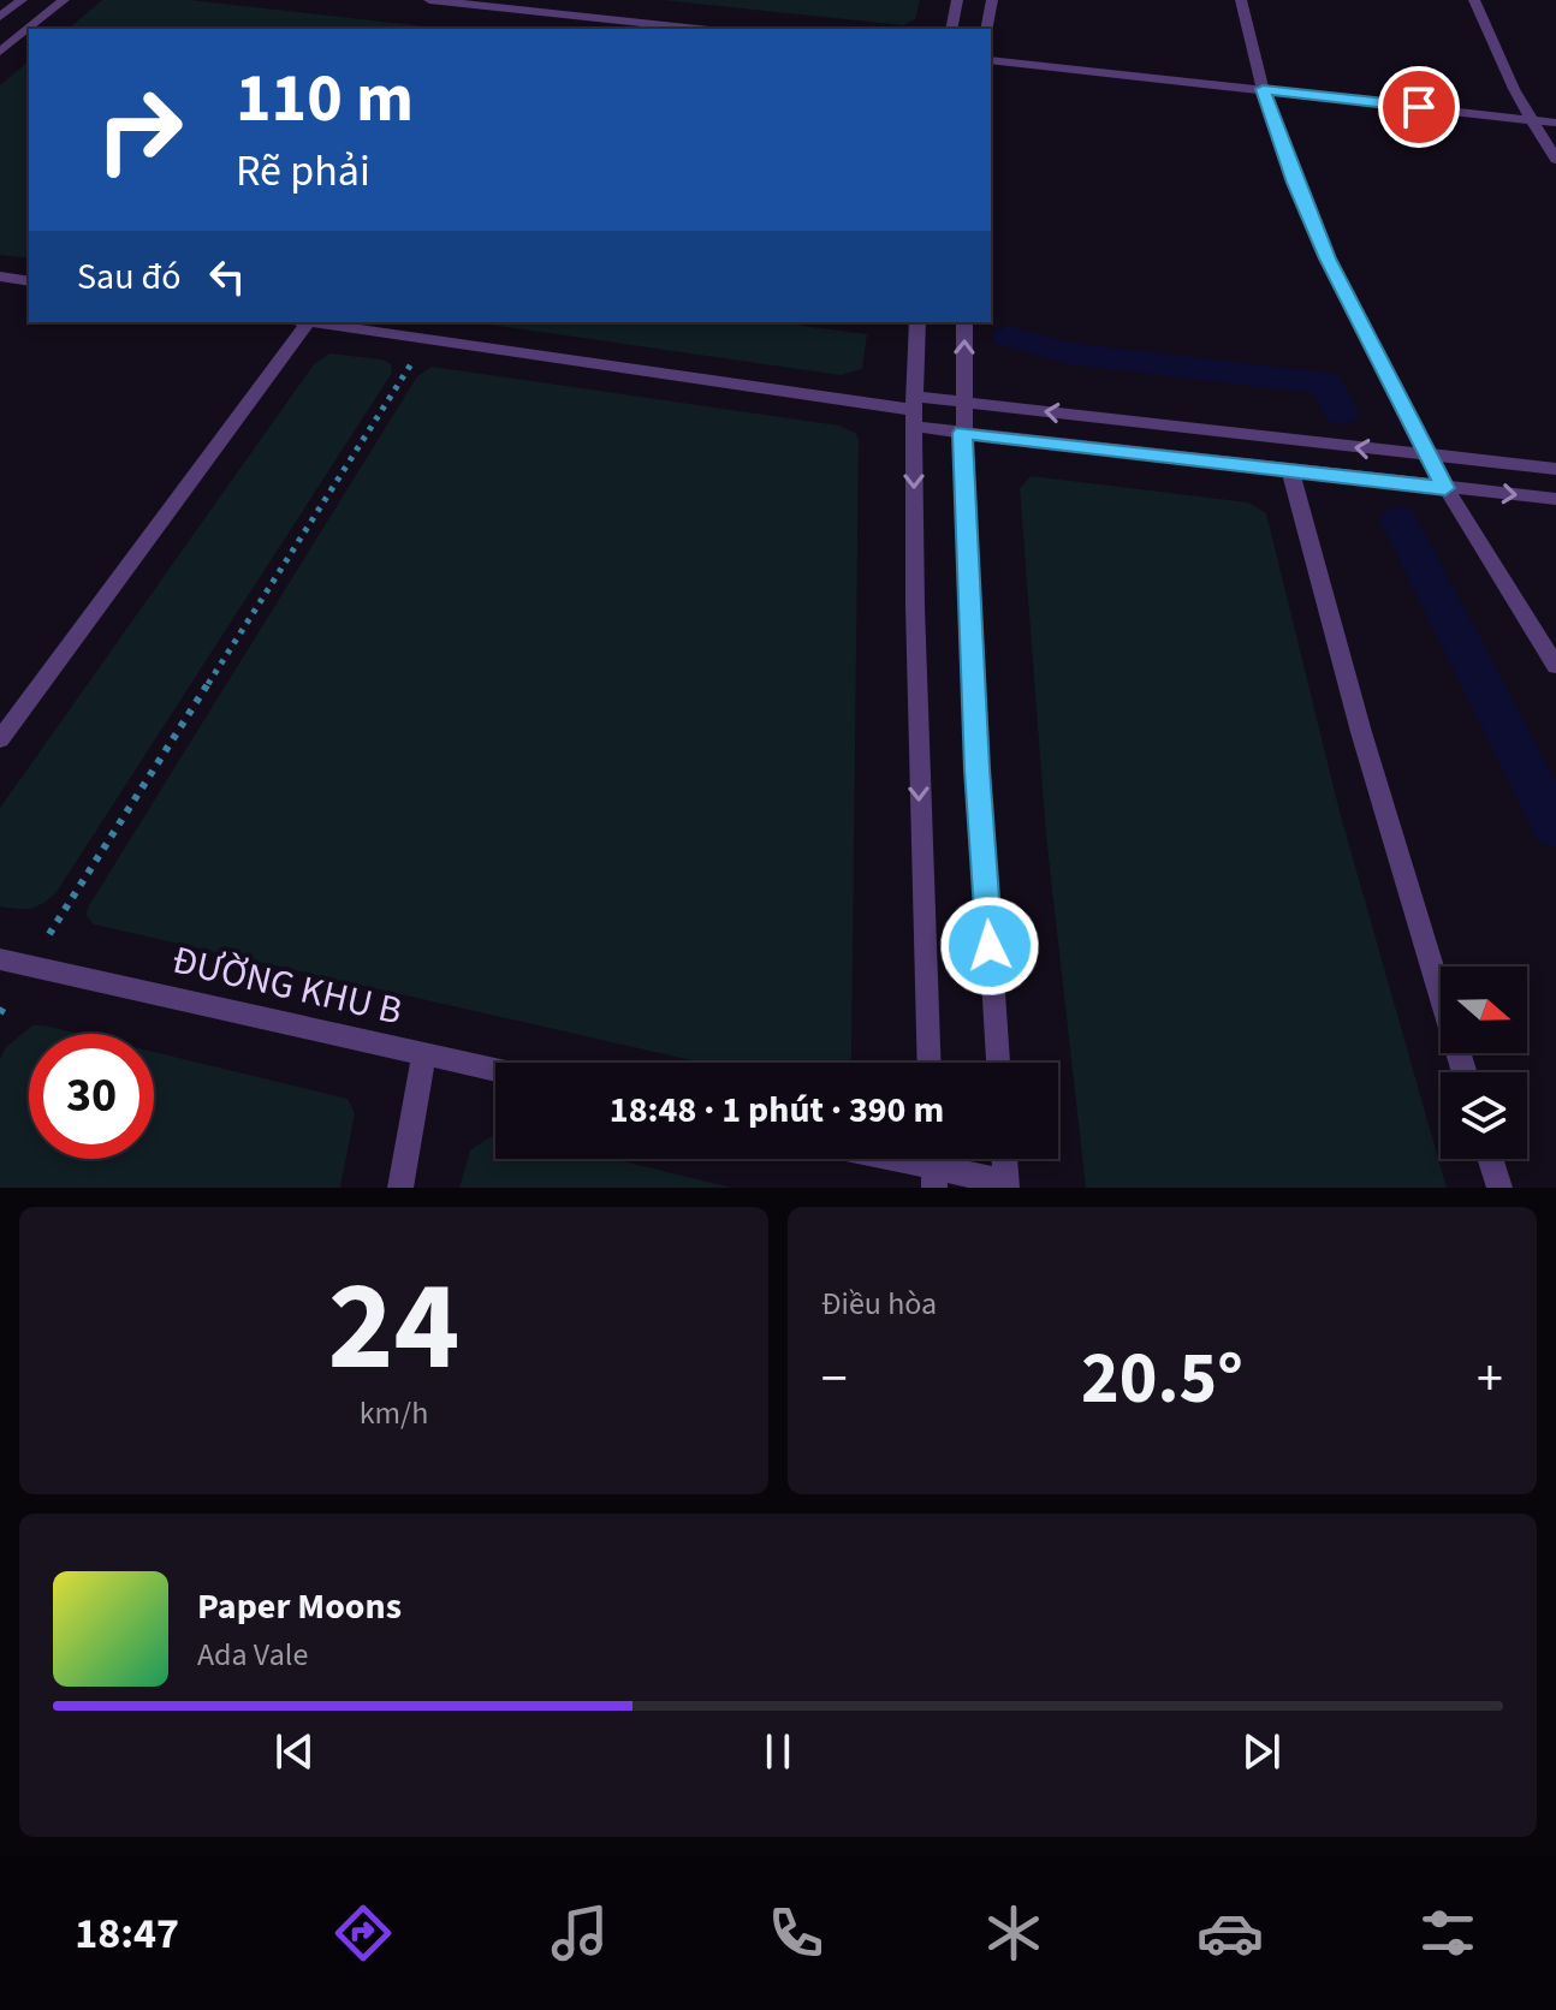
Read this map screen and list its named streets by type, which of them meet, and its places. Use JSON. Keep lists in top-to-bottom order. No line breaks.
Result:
{"streets":{"street":["ĐƯỜNG KHU B"]},"north":"right","page":{"turn":["110 m","Rẽ phải"],"then":"Sau đó","limit":"30","trip":"18:48 · 1 phút · 390 m","tile":[["24","km/h"],"Điều hòa"],"heat":["−","20.5°","+"],"song":["Paper Moons","Ada Vale"],"tabs":"18:47"}}
